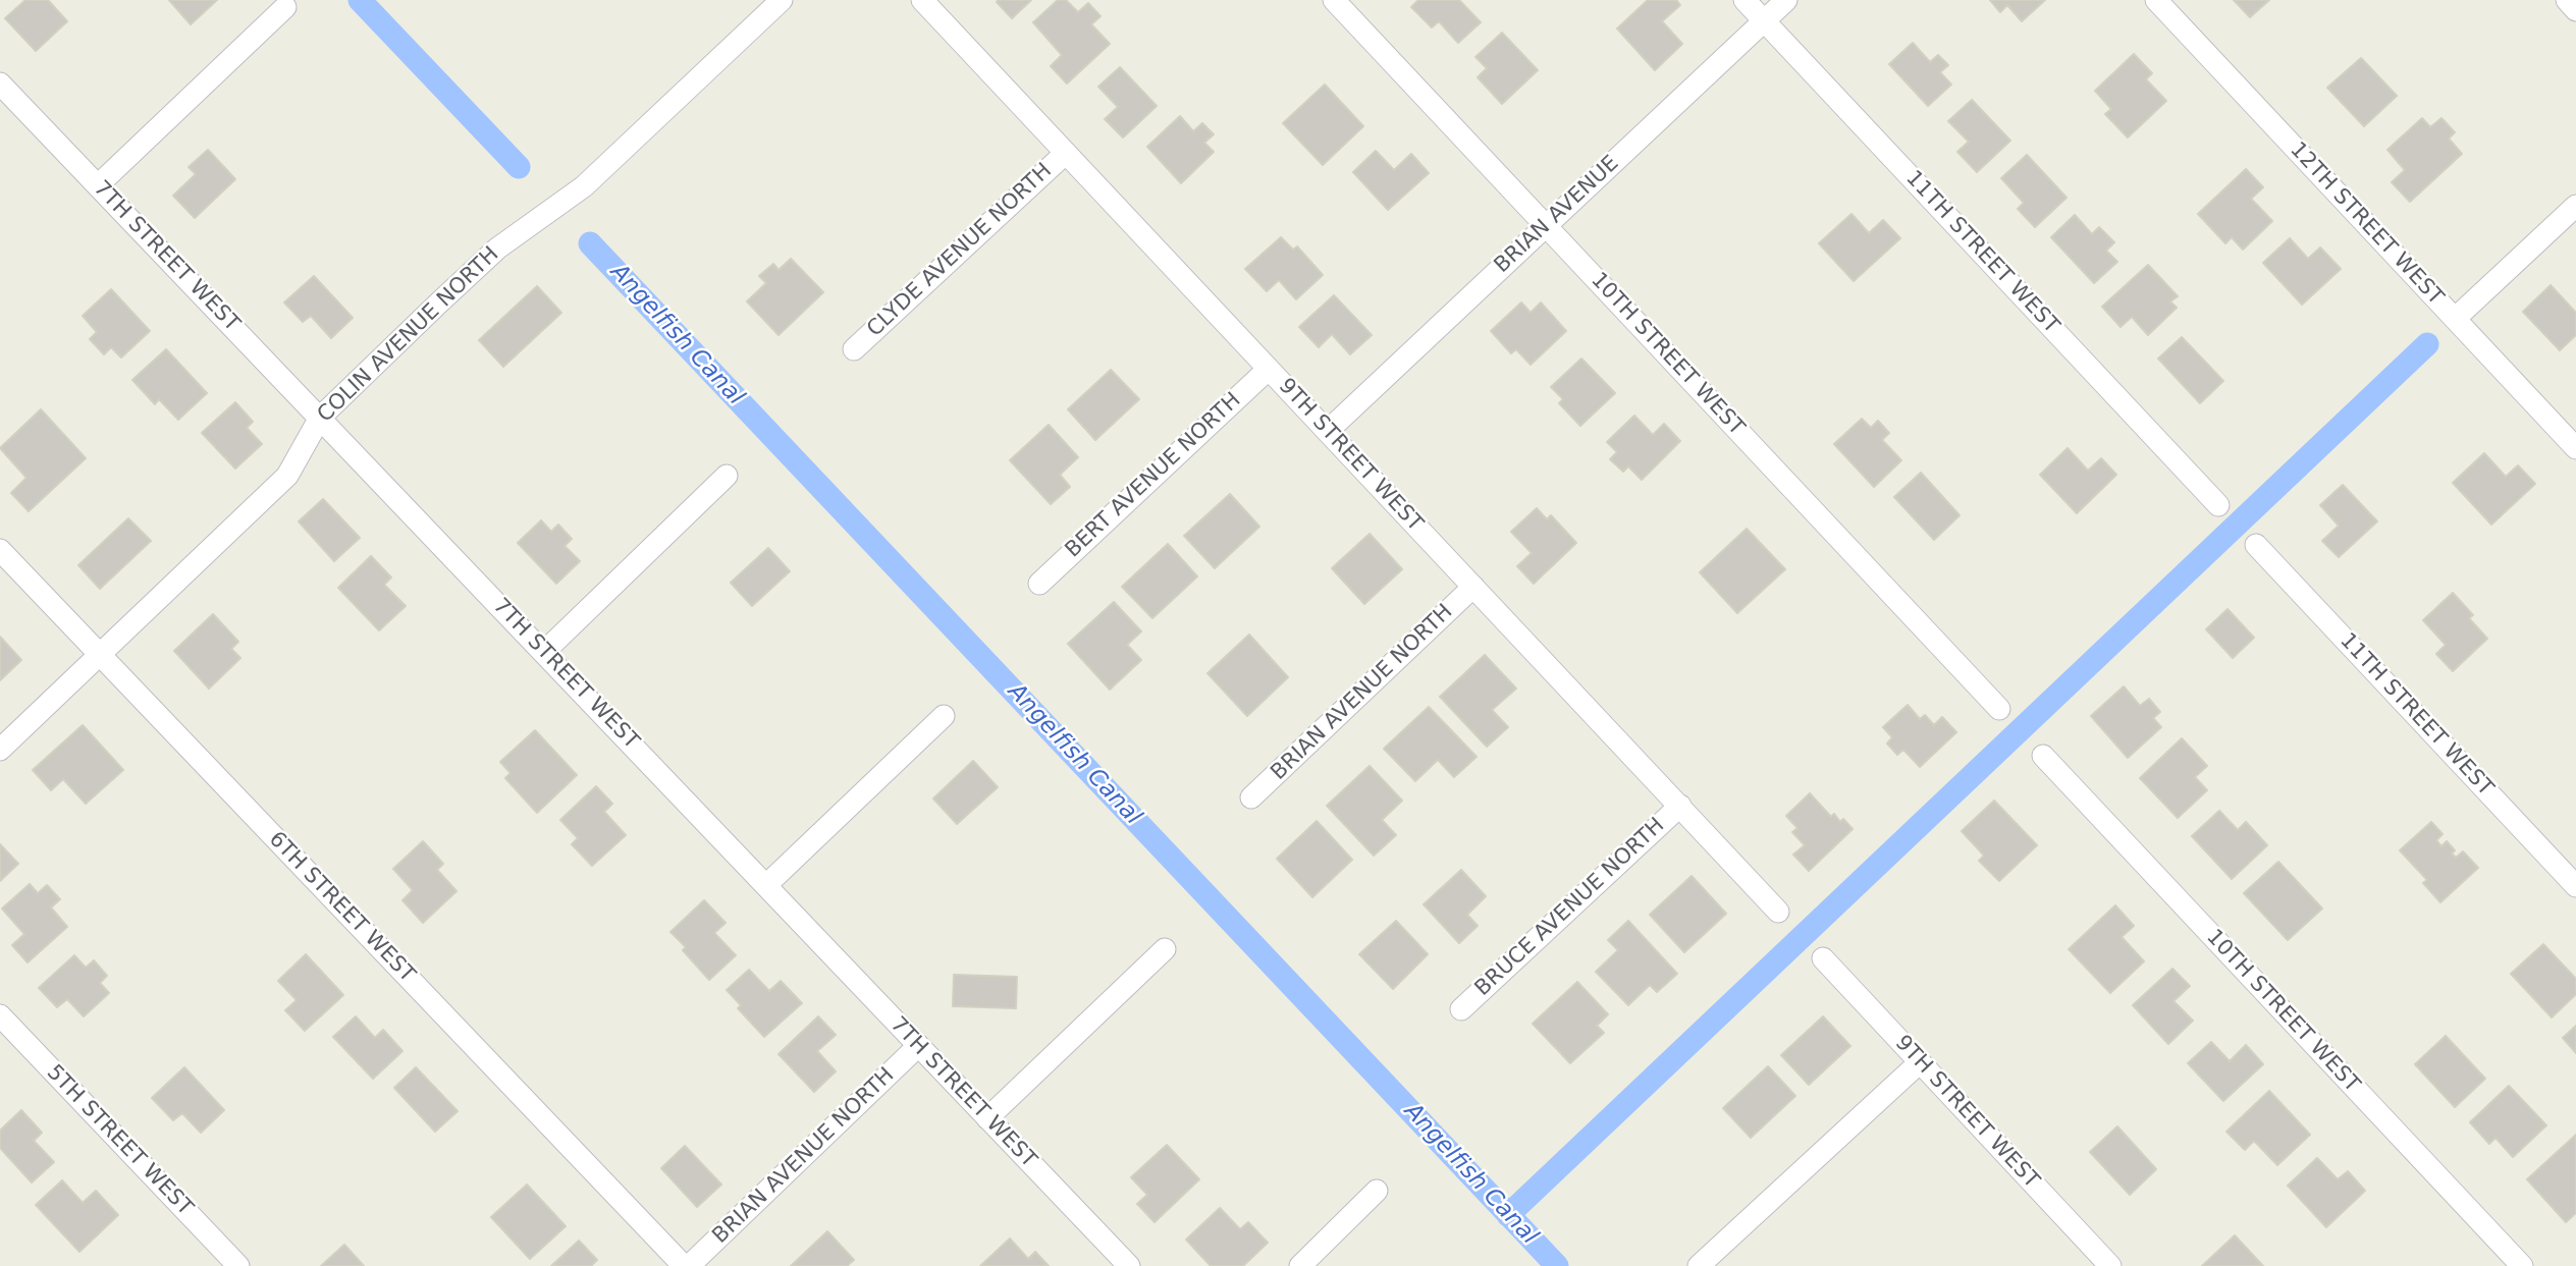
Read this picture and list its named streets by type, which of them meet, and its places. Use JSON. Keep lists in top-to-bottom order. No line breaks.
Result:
{"streets":{"street":["BRIAN AVENUE","12TH STREET WEST","CLYDE AVENUE NORTH","11TH STREET WEST","7TH STREET WEST","COLIN AVENUE NORTH","10TH STREET WEST","9TH STREET WEST","BERT AVENUE NORTH","BRIAN AVENUE NORTH","6TH STREET WEST","BRUCE AVENUE NORTH","5TH STREET WEST"]},"crossings":[["BRIAN AVENUE","11TH STREET WEST"],["BRIAN AVENUE","10TH STREET WEST"],["BRIAN AVENUE","9TH STREET WEST"],["CLYDE AVENUE NORTH","9TH STREET WEST"],["7TH STREET WEST","COLIN AVENUE NORTH"],["7TH STREET WEST","BRIAN AVENUE NORTH"],["COLIN AVENUE NORTH","6TH STREET WEST"],["9TH STREET WEST","BERT AVENUE NORTH"],["9TH STREET WEST","BRIAN AVENUE NORTH"],["9TH STREET WEST","BRUCE AVENUE NORTH"]],"water":["Angelfish Canal"]}
